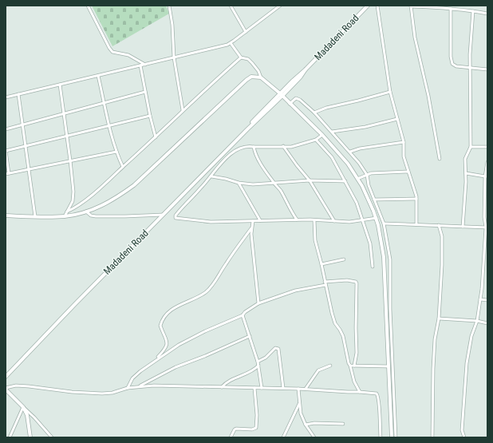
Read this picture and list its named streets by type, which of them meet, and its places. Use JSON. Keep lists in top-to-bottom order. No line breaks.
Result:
{"streets":{"street":["Madadeni Road"]}}
